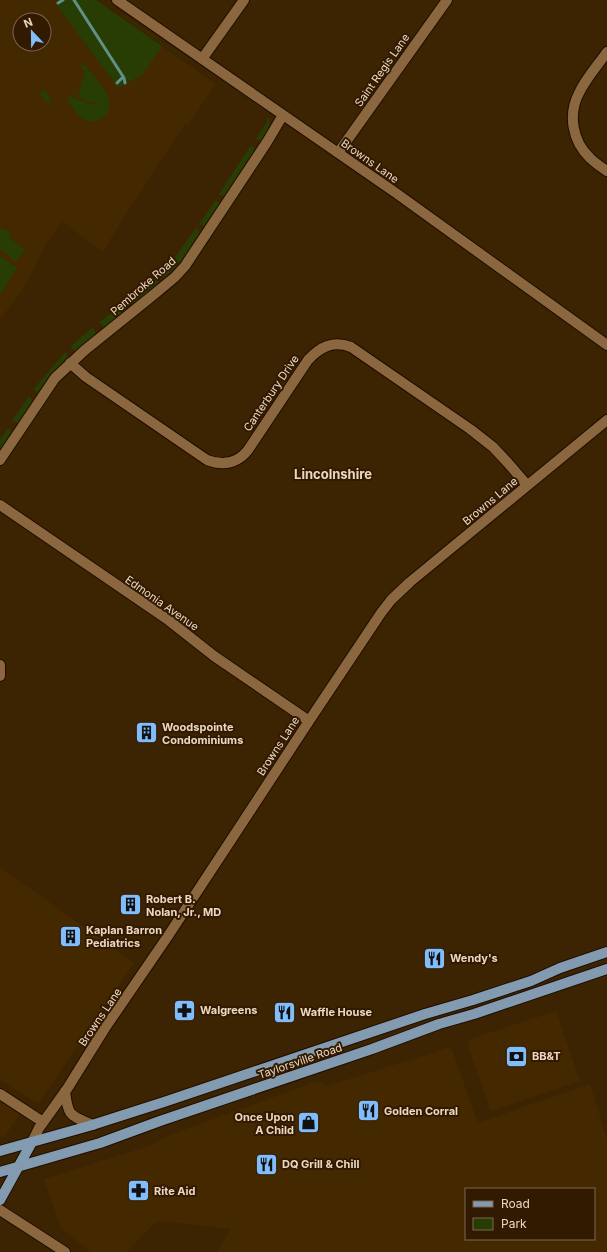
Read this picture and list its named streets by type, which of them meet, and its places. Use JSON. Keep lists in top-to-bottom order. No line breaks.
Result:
{"streets":{"main road":["Taylorsville Road"],"street":["Saint Regis Lane","Browns Lane","Pembroke Road","Canterbury Drive","Edmonia Avenue"]},"crossings":[["Saint Regis Lane","Browns Lane"],["Browns Lane","Pembroke Road"],["Browns Lane","Canterbury Drive"],["Browns Lane","Edmonia Avenue"],["Browns Lane","Taylorsville Road"],["Pembroke Road","Canterbury Drive"]],"districts":["Lincolnshire"],"places":{"building":["Woodspointe Condominiums","Robert B. Nolan, Jr., MD","Kaplan Barron Pediatrics"],"restaurant":["Wendy's","Waffle House","Golden Corral","DQ Grill & Chill"],"pharmacy":["Walgreens","Rite Aid"],"bank":["BB&T"],"shop":["Once Upon A Child"]},"legend":["Road","Park"],"north":"top"}
